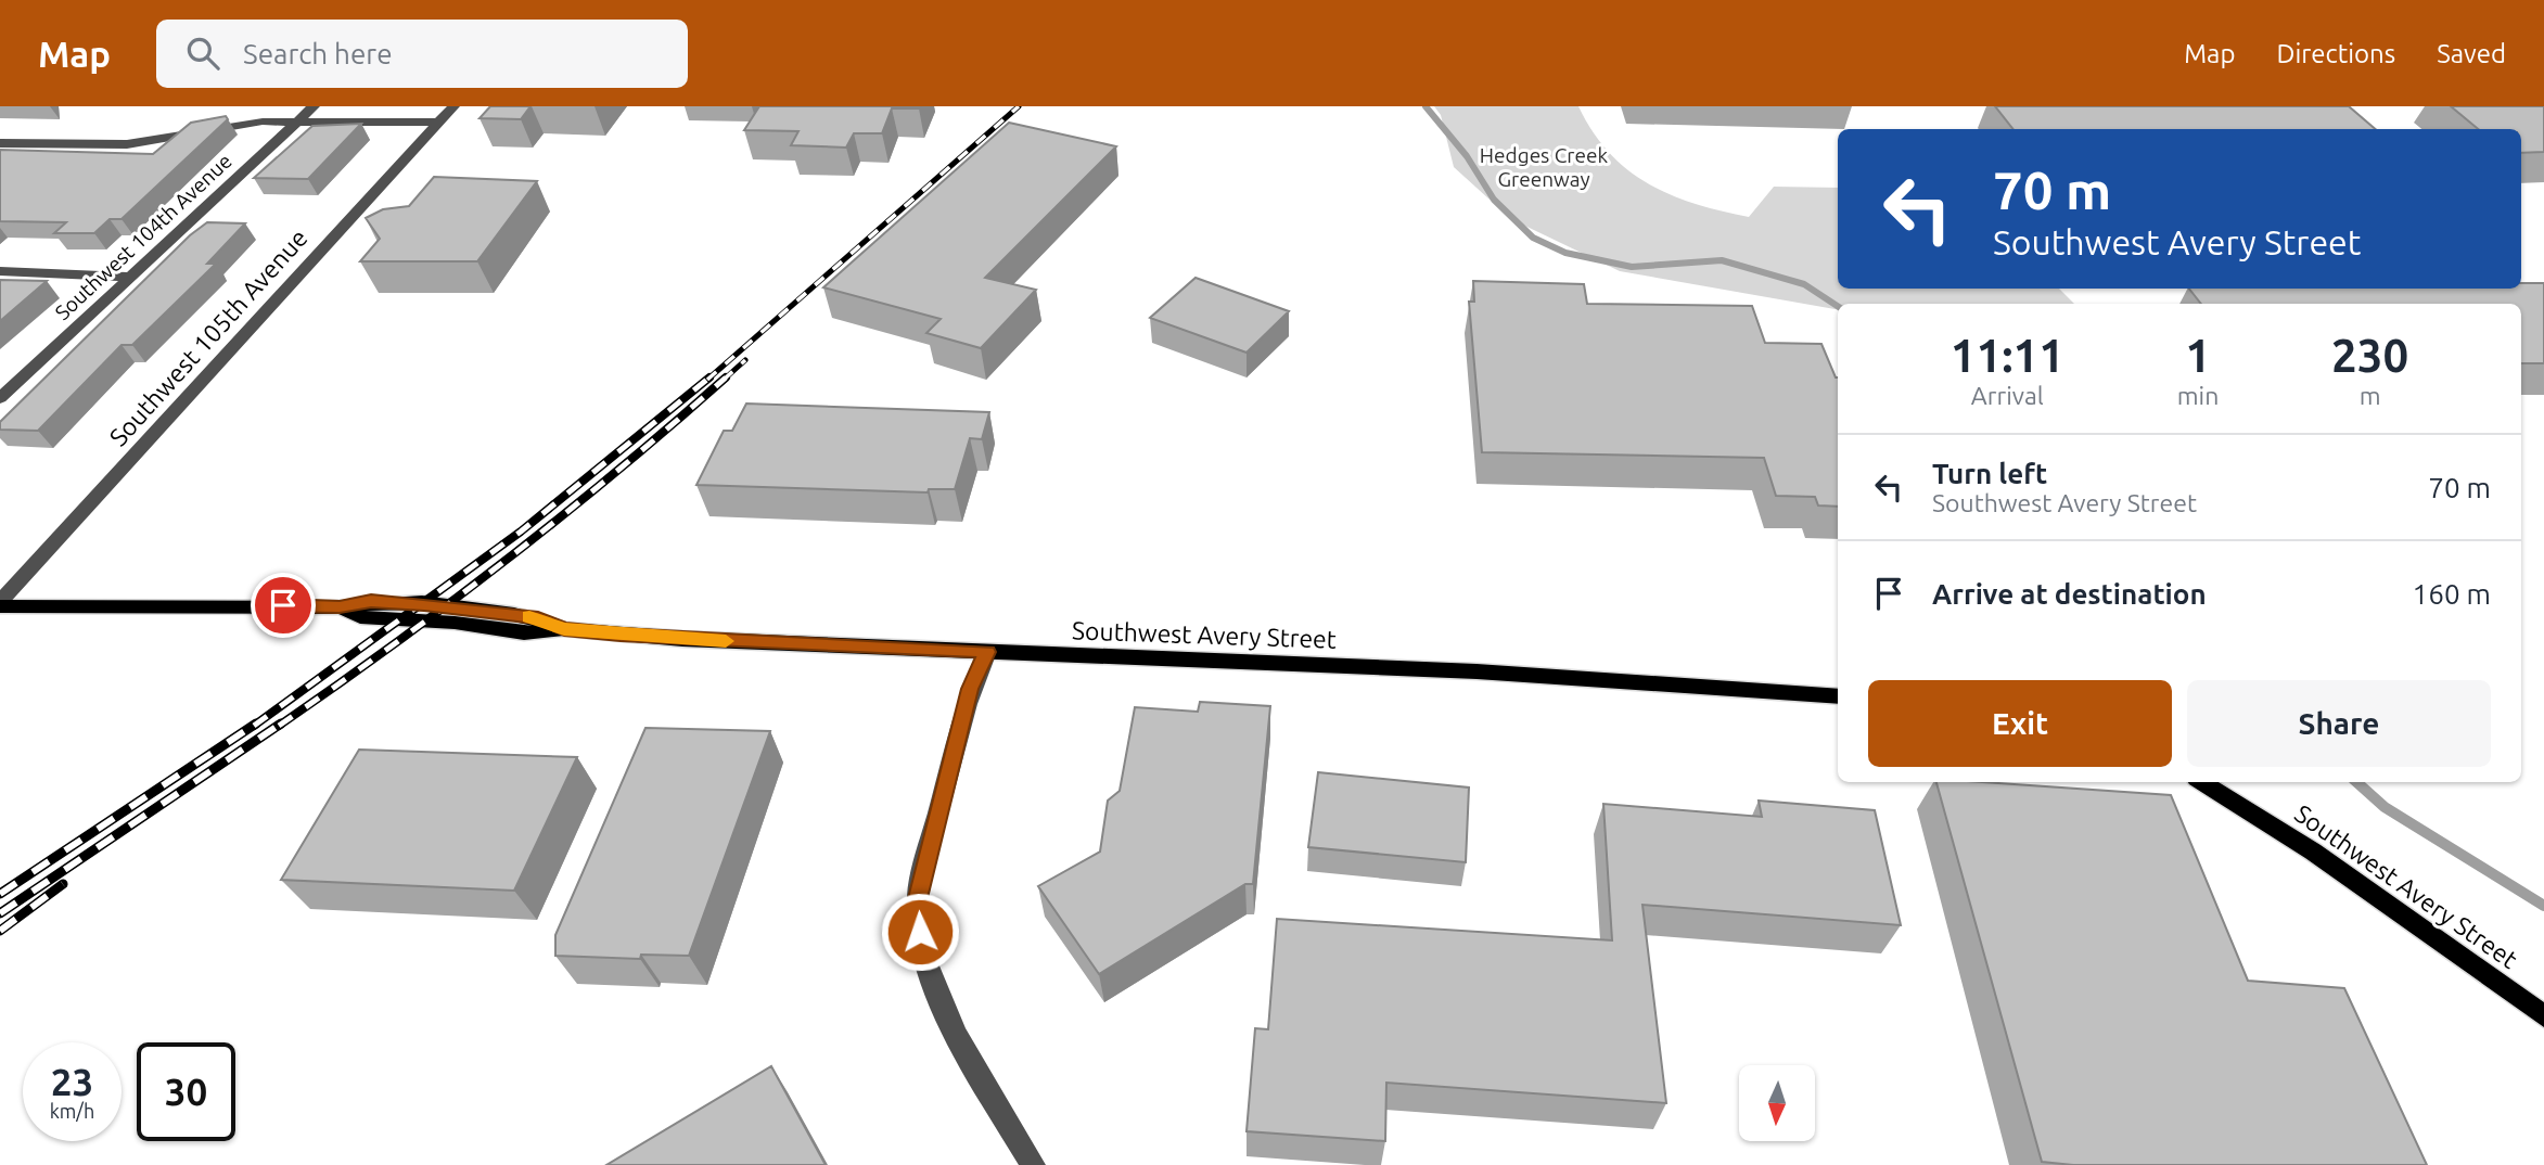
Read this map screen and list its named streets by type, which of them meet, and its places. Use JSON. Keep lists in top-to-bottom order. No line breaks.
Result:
{"streets":{"main road":["Southwest Avery Street"],"street":["Southwest 104th Avenue","Southwest 105th Avenue"]},"crossings":[["Southwest 105th Avenue","Southwest Avery Street"]],"parks":["Hedges Creek Greenway"],"north":"bottom","page":{"header":"Map","search":"Search here","nav":["Map","Directions","Saved"],"turn":["70 m","Southwest Avery Street"],"eta":["11:11","Arrival","1","min","230","m"],"list":[{"name":"Turn left","note":"Southwest Avery Street","value":"70 m"},{"name":"Arrive at destination","value":"160 m"}],"buttons":["Exit","Share"],"speed":"23 km/h","limit":"30"}}
